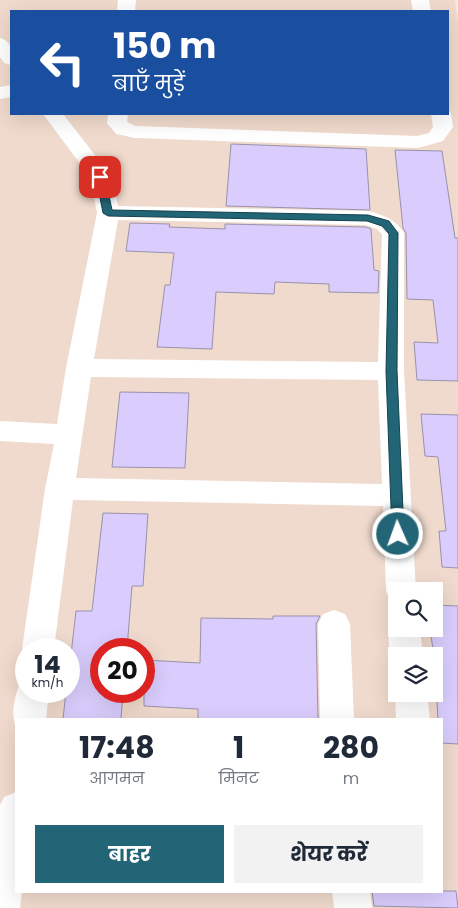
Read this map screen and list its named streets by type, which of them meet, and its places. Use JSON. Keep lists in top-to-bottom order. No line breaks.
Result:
{"page":{"turn":["150 m","बाएँ मुड़ें"],"speed":"14 km/h","limit":"20","eta":["17:48","आगमन","1","मिनट","280","m"],"buttons":["बाहर","शेयर करें"]}}
